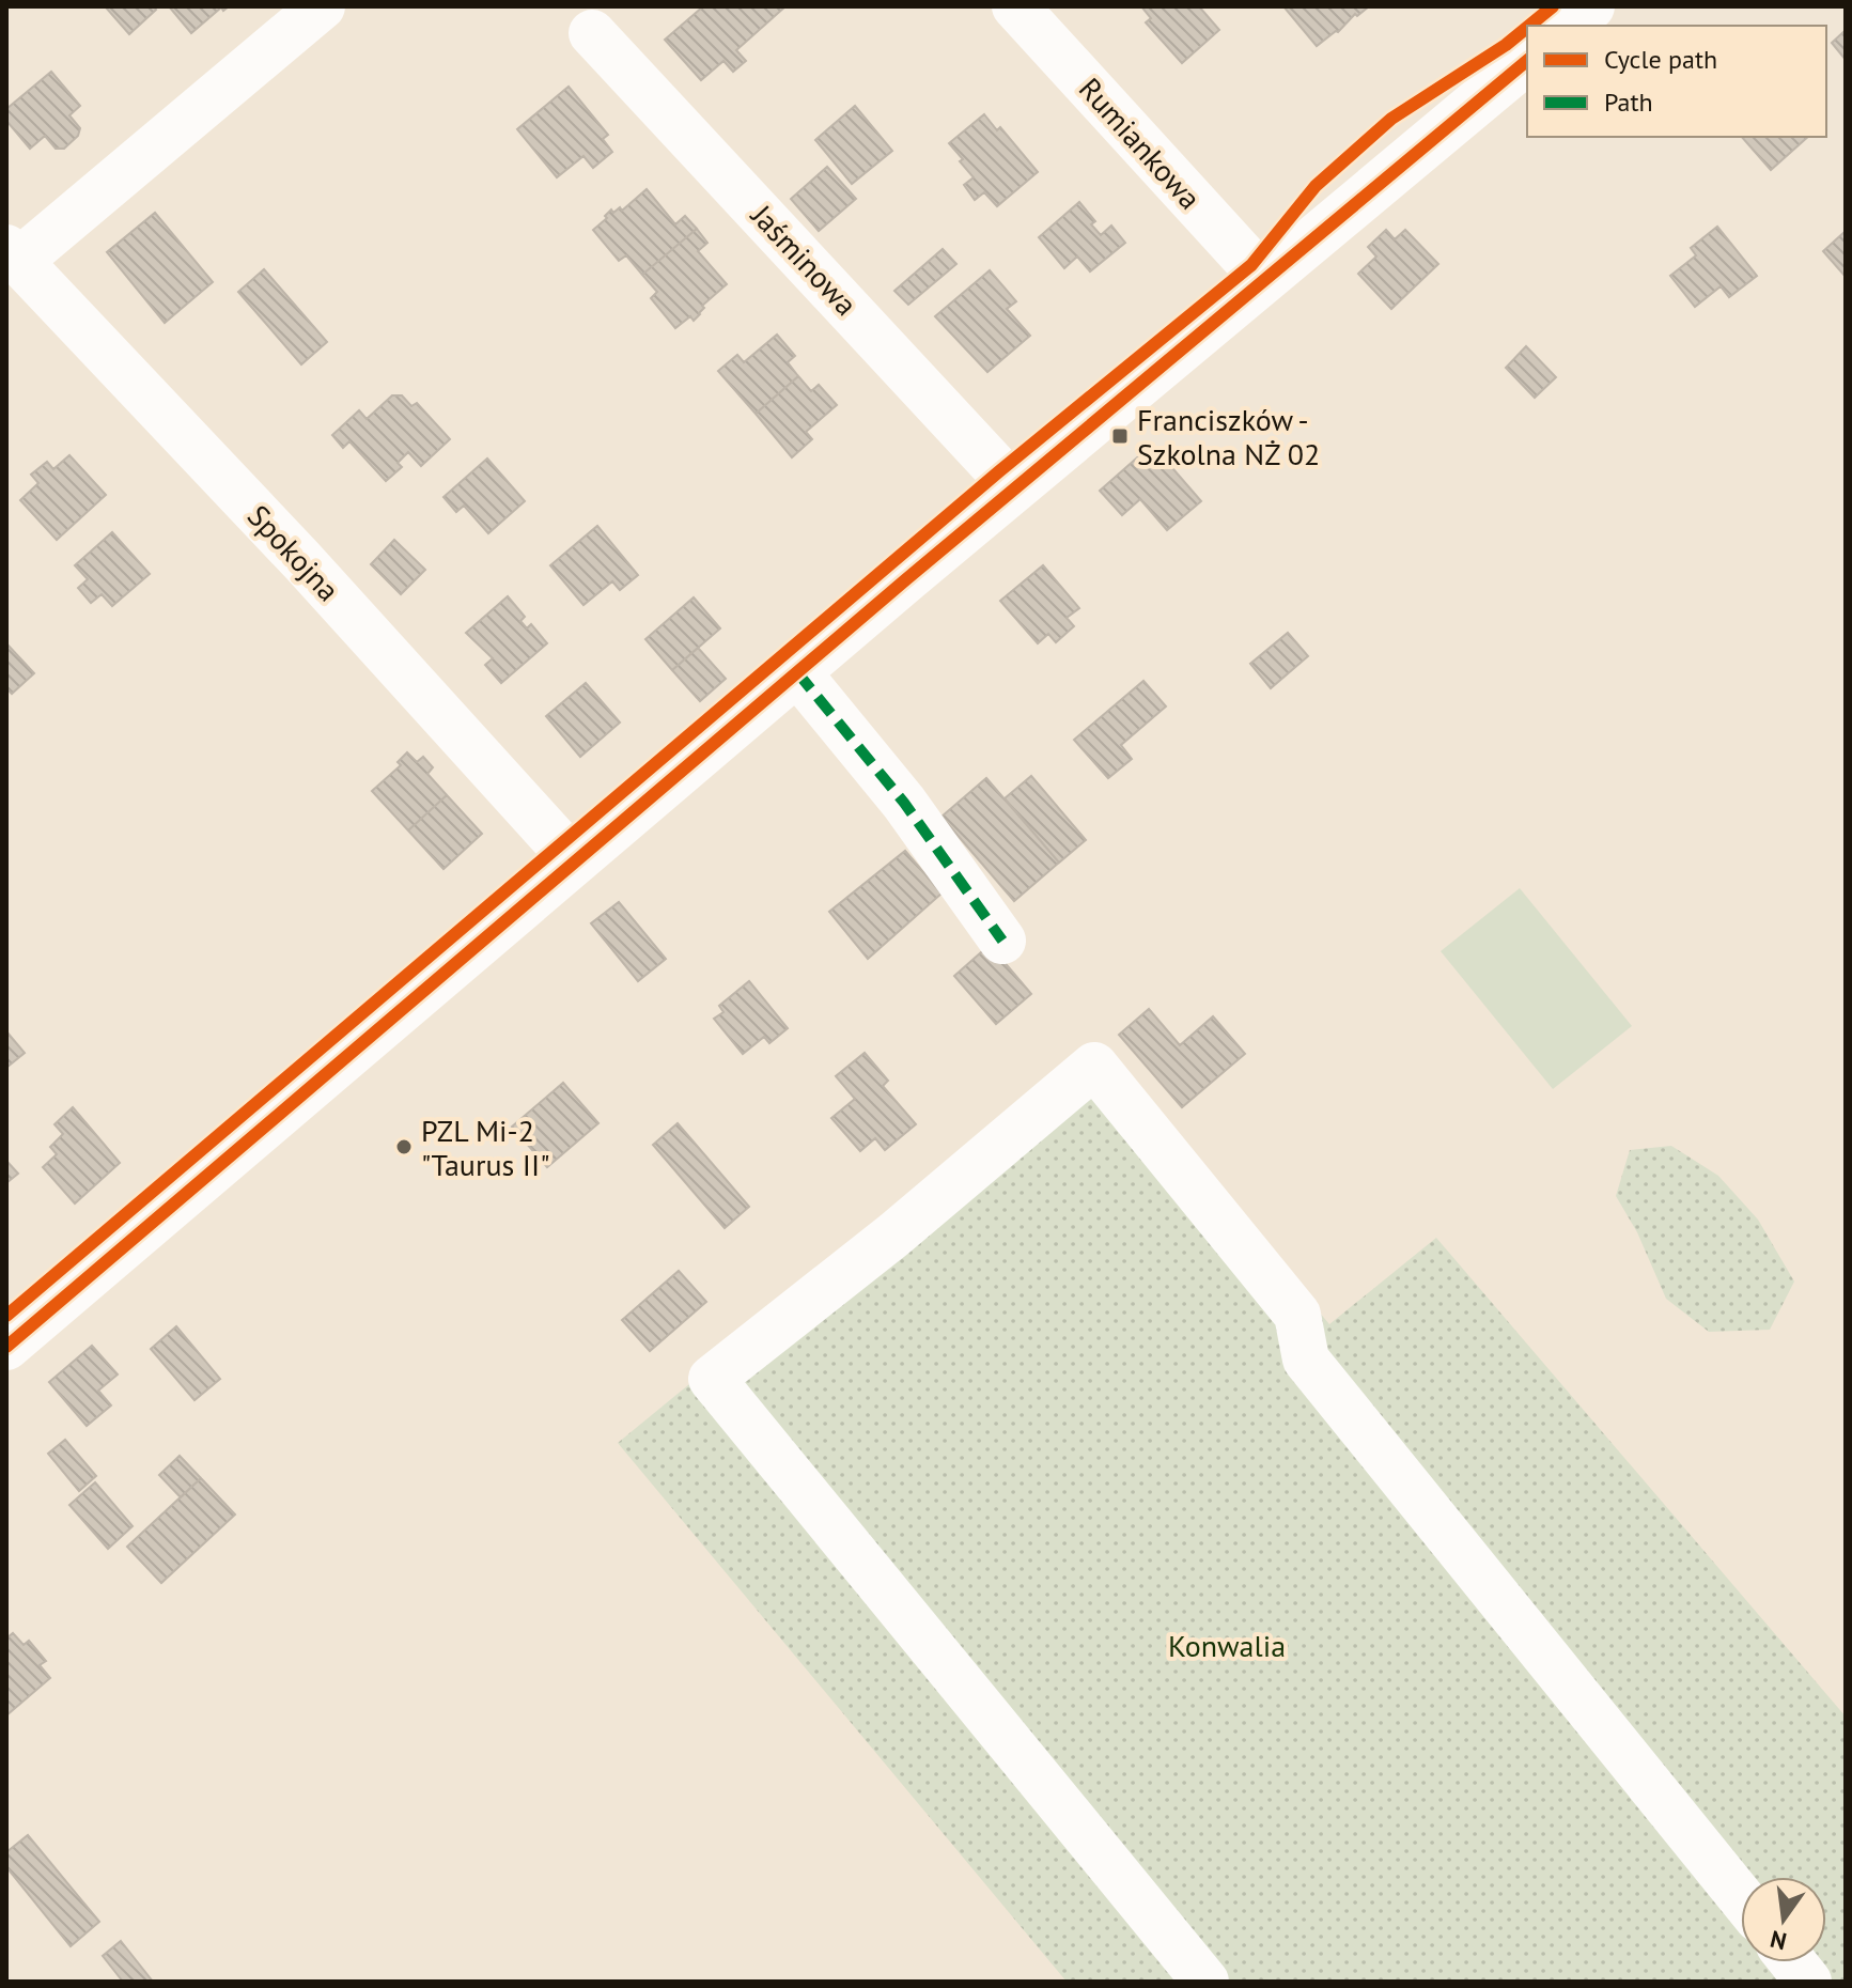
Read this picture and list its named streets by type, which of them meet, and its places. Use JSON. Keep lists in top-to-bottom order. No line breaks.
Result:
{"streets":{"street":["Rumiankowa","Jaśminowa","Spokojna"]},"parks":["Konwalia"],"places":{"transit":["Franciszków - Szkolna NŻ 02"],"other":["PZL Mi-2 \"Taurus II\""]},"legend":["Cycle path","Path"],"north":"bottom"}
